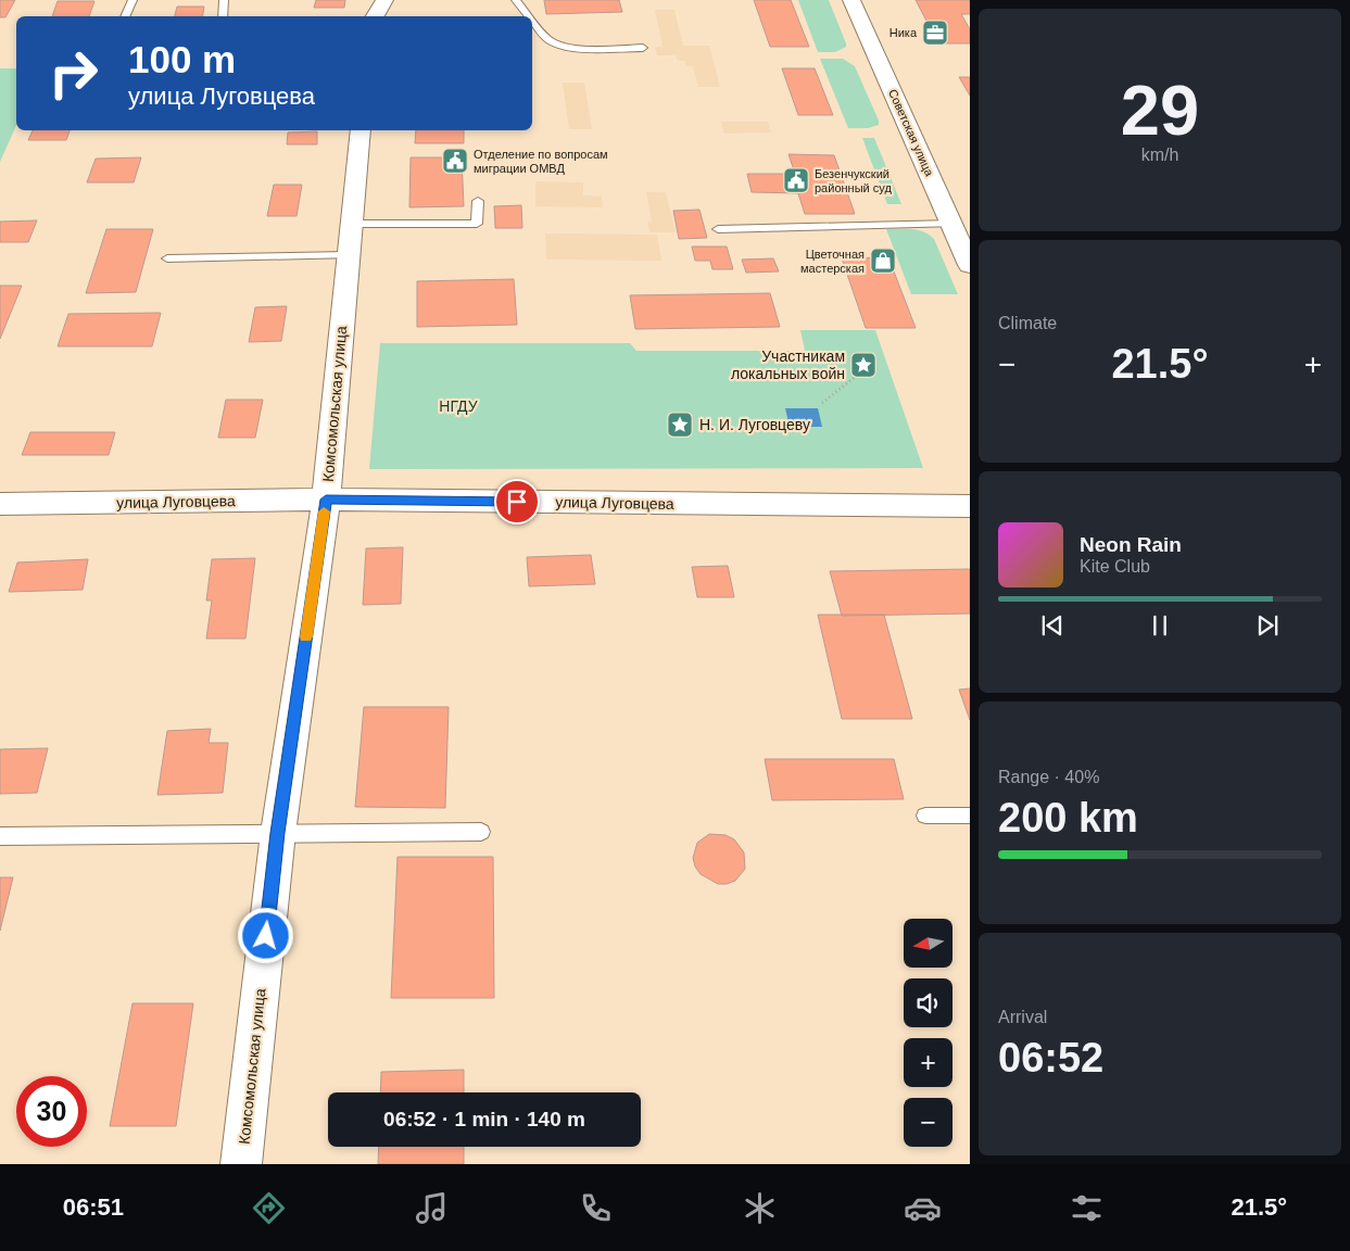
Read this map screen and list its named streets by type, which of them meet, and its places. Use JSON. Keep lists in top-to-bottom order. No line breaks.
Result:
{"streets":{"street":["Советская улица","Комсомольская улица","улица Луговцева"]},"crossings":[["Комсомольская улица","улица Луговцева"]],"parks":["НГДУ"],"places":{"office":["Ника"],"public building":["Отделение по вопросам миграции ОМВД","Безенчукский районный суд"],"shop":["Цветочная мастерская"],"place":["Участникам локальных войн","Н. И. Луговцеву"]},"north":"left","page":{"tile":[["29","km/h"],"Climate",["Range · 40%","200 km"],["Arrival","06:52"]],"turn":["100 m","улица Луговцева"],"heat":["−","21.5°","+"],"song":["Neon Rain","Kite Club"],"map_buttons":["+","−"],"limit":"30","trip":"06:52 · 1 min · 140 m","tabs":["06:51","21.5°"]}}
